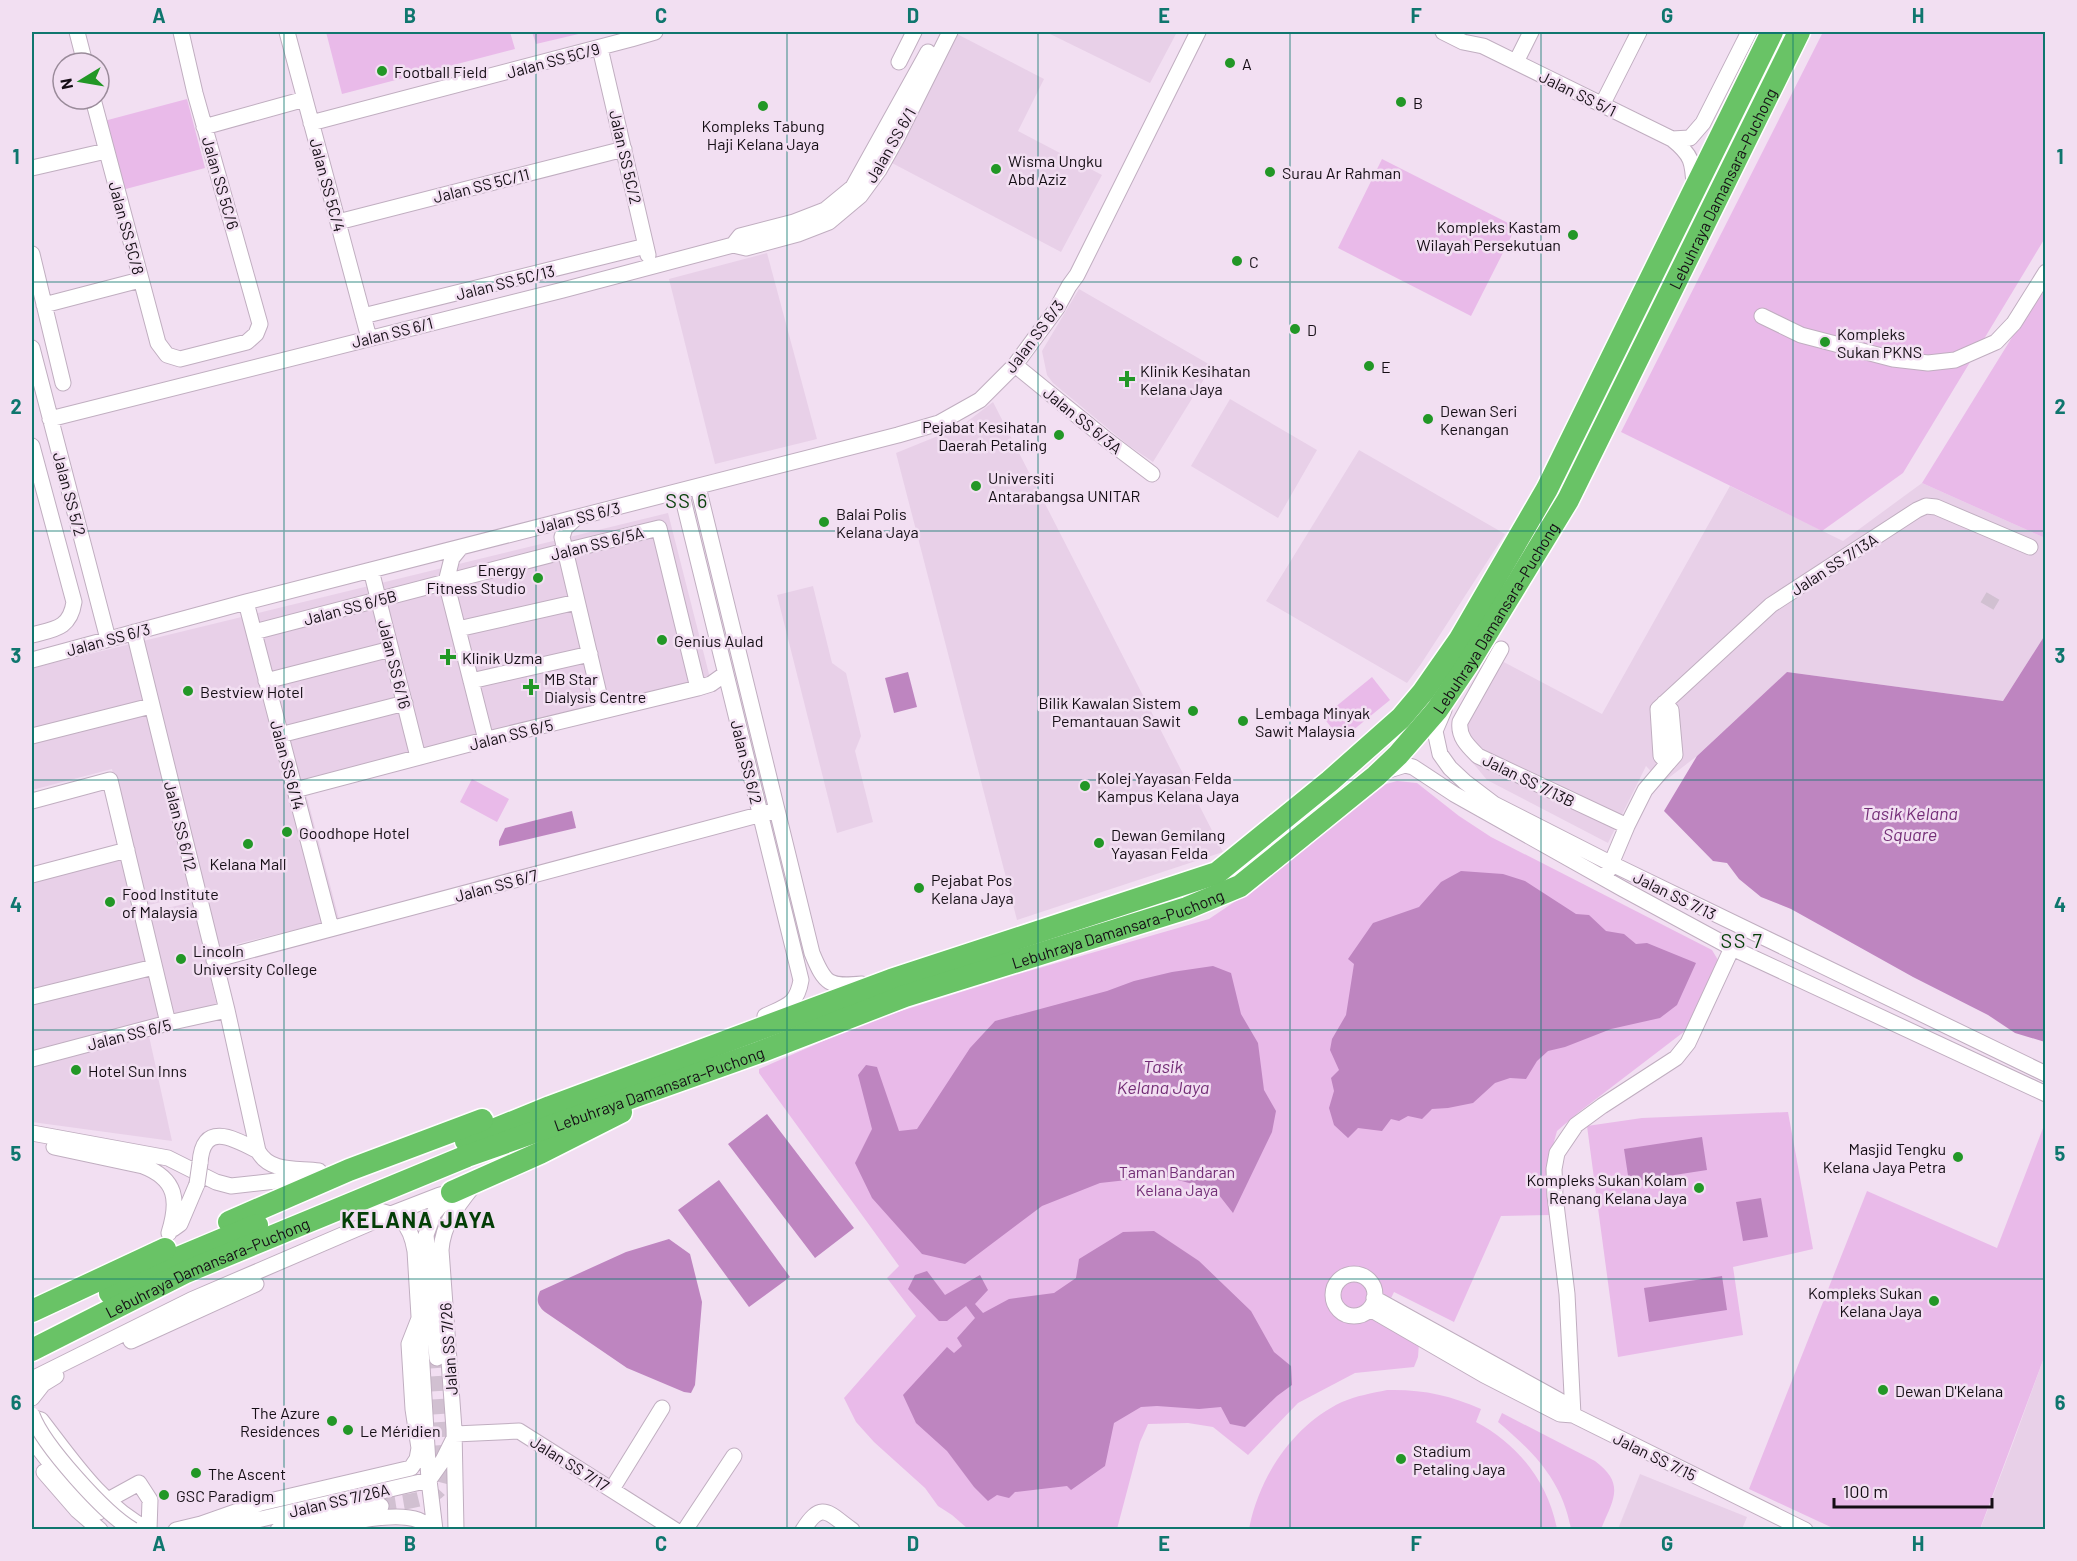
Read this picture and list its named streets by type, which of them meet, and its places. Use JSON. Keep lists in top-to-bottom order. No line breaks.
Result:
{"streets":{"highway":["Lebuhraya Damansara–Puchong"],"street":["Jalan SS 5C/9","Jalan SS 5/1","Jalan SS 6/1","Jalan SS 5C/2","Jalan SS 5C/6","Jalan SS 5C/4","Jalan SS 5C/11","Jalan SS 5C/8","Jalan SS 5C/13","Jalan SS 6/3","Jalan SS 6/3A","Jalan SS 5/2","Jalan SS 6/5A","Jalan SS 7/13A","Jalan SS 6/5B","Jalan SS 6/16","Jalan SS 6/5","Jalan SS 6/2","Jalan SS 6/14","Jalan SS 7/13B","Jalan SS 6/12","Jalan SS 6/7","Jalan SS 7/13","Jalan SS 7/26","Jalan SS 7/15","Jalan SS 7/17","Jalan SS 7/26A"]},"crossings":[["Jalan SS 5C/9","Jalan SS 5C/2"],["Jalan SS 5C/9","Jalan SS 5C/4"],["Jalan SS 5/1","Lebuhraya Damansara–Puchong"],["Jalan SS 6/1","Jalan SS 5C/2"],["Jalan SS 6/1","Jalan SS 5C/4"],["Jalan SS 6/1","Jalan SS 5/2"],["Jalan SS 5C/2","Jalan SS 5C/11"],["Jalan SS 5C/2","Jalan SS 5C/13"],["Jalan SS 5C/6","Jalan SS 5C/8"],["Jalan SS 5C/4","Jalan SS 5C/11"],["Jalan SS 5C/4","Jalan SS 5C/13"],["Lebuhraya Damansara–Puchong","Jalan SS 7/13"],["Jalan SS 6/3","Jalan SS 6/3A"],["Jalan SS 6/3","Jalan SS 5/2"],["Jalan SS 6/3","Jalan SS 6/16"],["Jalan SS 6/3","Jalan SS 6/2"],["Jalan SS 6/3","Jalan SS 6/14"],["Jalan SS 6/3","Jalan SS 6/12"],["Jalan SS 6/5A","Jalan SS 6/5B"],["Jalan SS 6/5A","Jalan SS 6/5"],["Jalan SS 7/13A","Jalan SS 7/13B"],["Jalan SS 7/13A","Jalan SS 7/13"],["Jalan SS 6/5B","Jalan SS 6/16"],["Jalan SS 6/5B","Jalan SS 6/14"],["Jalan SS 6/16","Jalan SS 6/5"],["Jalan SS 6/5","Jalan SS 6/2"],["Jalan SS 6/5","Jalan SS 6/14"],["Jalan SS 6/5","Jalan SS 6/12"],["Jalan SS 6/2","Jalan SS 6/7"],["Jalan SS 6/14","Jalan SS 6/7"],["Jalan SS 6/12","Jalan SS 6/7"],["Jalan SS 7/26","Jalan SS 7/17"],["Jalan SS 7/26","Jalan SS 7/26A"]],"districts":["SS 6","SS 7","KELANA JAYA"],"water":["Tasik Kelana Square","Tasik Kelana Jaya"],"parks":["Taman Bandaran Kelana Jaya"],"places":{"other":["A","Football Field","B","Kompleks Tabung Haji Kelana Jaya","Wisma Ungku Abd Aziz","Surau Ar Rahman","Kompleks Kastam Wilayah Persekutuan","C","D","Kompleks Sukan PKNS","E","Dewan Seri Kenangan","Pejabat Kesihatan Daerah Petaling","Universiti Antarabangsa UNITAR","Balai Polis Kelana Jaya","Energy Fitness Studio","Genius Aulad","Bestview Hotel","Bilik Kawalan Sistem Pemantauan Sawit","Lembaga Minyak Sawit Malaysia","Kolej Yayasan Felda Kampus Kelana Jaya","Goodhope Hotel","Dewan Gemilang Yayasan Felda","Kelana Mall","Pejabat Pos Kelana Jaya","Food Institute of Malaysia","Lincoln University College","Hotel Sun Inns","Masjid Tengku Kelana Jaya Petra","Kompleks Sukan Kolam Renang Kelana Jaya","Kompleks Sukan Kelana Jaya","Dewan D'Kelana","The Azure Residences","Le Méridien","Stadium Petaling Jaya","The Ascent","GSC Paradigm"],"health":["Klinik Kesihatan Kelana Jaya","Klinik Uzma","MB Star Dialysis Centre"]},"scale_bar":"100 m","north":"left","grid":{"columns":["A","B","C","D","E","F","G","H"],"rows":["1","2","3","4","5","6"]}}
